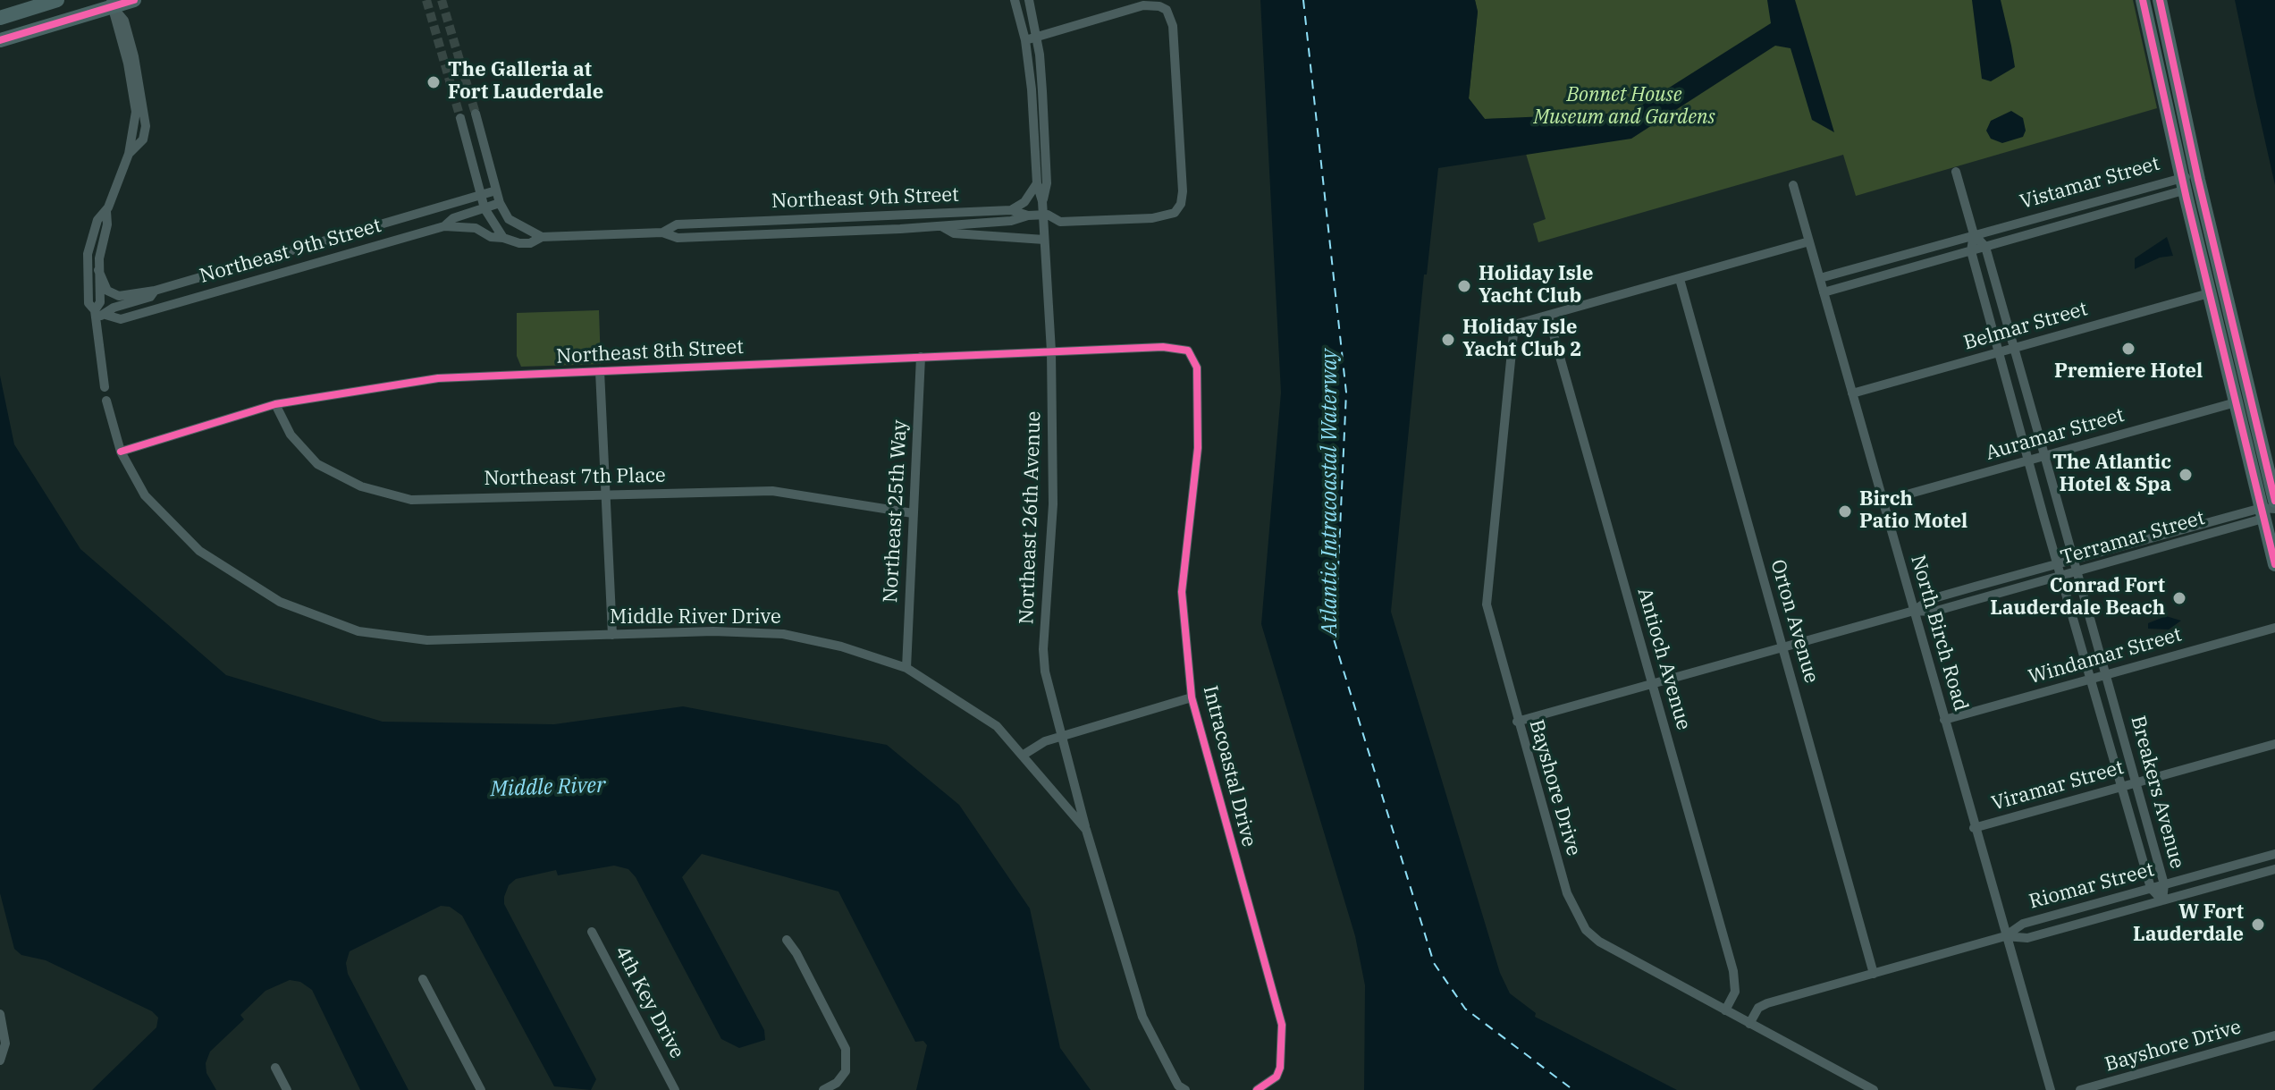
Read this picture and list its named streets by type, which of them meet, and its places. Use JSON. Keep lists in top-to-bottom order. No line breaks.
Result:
{"streets":{"street":["Vistamar Street","Northeast 9th Street","Belmar Street","Northeast 8th Street","Auramar Street","Northeast 7th Place","Northeast 25th Way","Northeast 26th Avenue","Terramar Street","Middle River Drive","Orton Avenue","North Birch Road","Windamar Street","Antioch Avenue","Intracoastal Drive","Viramar Street","Bayshore Drive","Breakers Avenue","Riomar Street","4th Key Drive"]},"crossings":[["Vistamar Street","North Birch Road"],["Vistamar Street","Breakers Avenue"],["Northeast 9th Street","Northeast 26th Avenue"],["Belmar Street","North Birch Road"],["Belmar Street","Breakers Avenue"],["Northeast 8th Street","Northeast 7th Place"],["Northeast 8th Street","Northeast 25th Way"],["Northeast 8th Street","Northeast 26th Avenue"],["Northeast 8th Street","Middle River Drive"],["Northeast 8th Street","Intracoastal Drive"],["Auramar Street","North Birch Road"],["Auramar Street","Breakers Avenue"],["Northeast 7th Place","Northeast 25th Way"],["Northeast 25th Way","Middle River Drive"],["Northeast 26th Avenue","Middle River Drive"],["Terramar Street","Orton Avenue"],["Terramar Street","North Birch Road"],["Terramar Street","Antioch Avenue"],["Terramar Street","Bayshore Drive"],["Terramar Street","Breakers Avenue"],["Orton Avenue","Riomar Street"],["North Birch Road","Windamar Street"],["North Birch Road","Viramar Street"],["North Birch Road","Riomar Street"],["Windamar Street","Breakers Avenue"],["Antioch Avenue","Bayshore Drive"],["Viramar Street","Breakers Avenue"],["Bayshore Drive","Riomar Street"],["Breakers Avenue","Riomar Street"]],"water":["Atlantic Intracoastal Waterway","Middle River"],"parks":["Bonnet House Museum and Gardens"],"places":["The Galleria at Fort Lauderdale","Holiday Isle Yacht Club","Holiday Isle Yacht Club 2","Premiere Hotel","The Atlantic Hotel & Spa","Birch Patio Motel","Conrad Fort Lauderdale Beach","W Fort Lauderdale"]}
